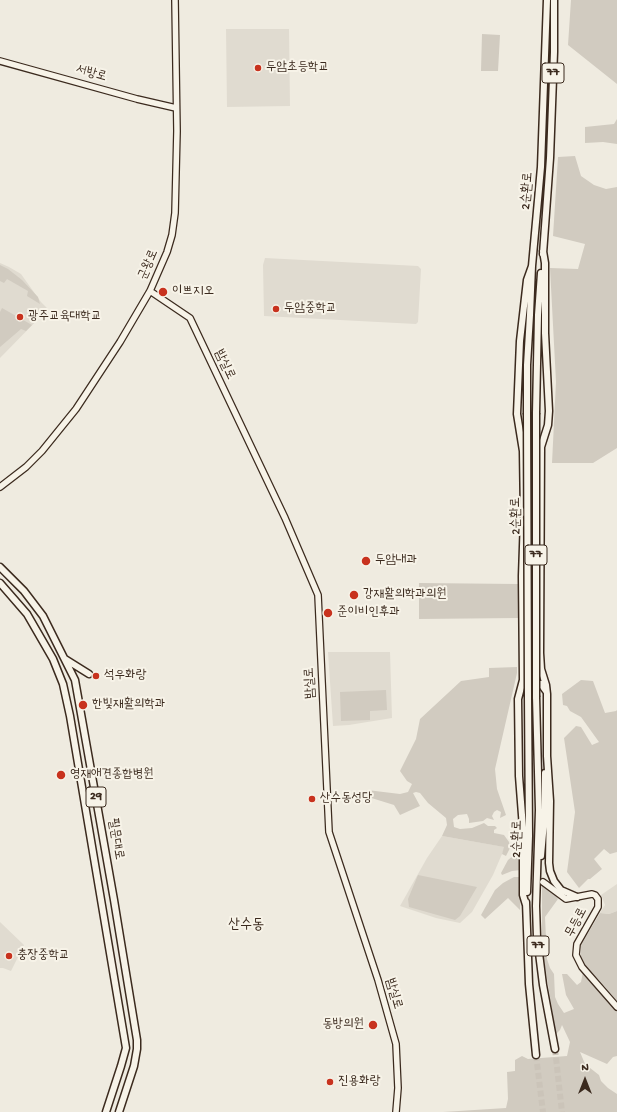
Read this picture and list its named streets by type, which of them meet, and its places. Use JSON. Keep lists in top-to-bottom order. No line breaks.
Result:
{"streets":{"main road":["77","서방로","2순환로","군왕로","밤실로","29","필문대로","무등로"]},"crossings":[["서방로","군왕로"],["군왕로","밤실로"]],"districts":["산수동"],"places":["두암초등학교","이쁘지오","두암중학교","광주교육대학교","두암내과","강재활의학과의원","준이비인후과","석우화랑","한빛재활의학과","영재애견종합병원","산수동성당","충장중학교","동방의원","진용화랑"],"north":"top"}
